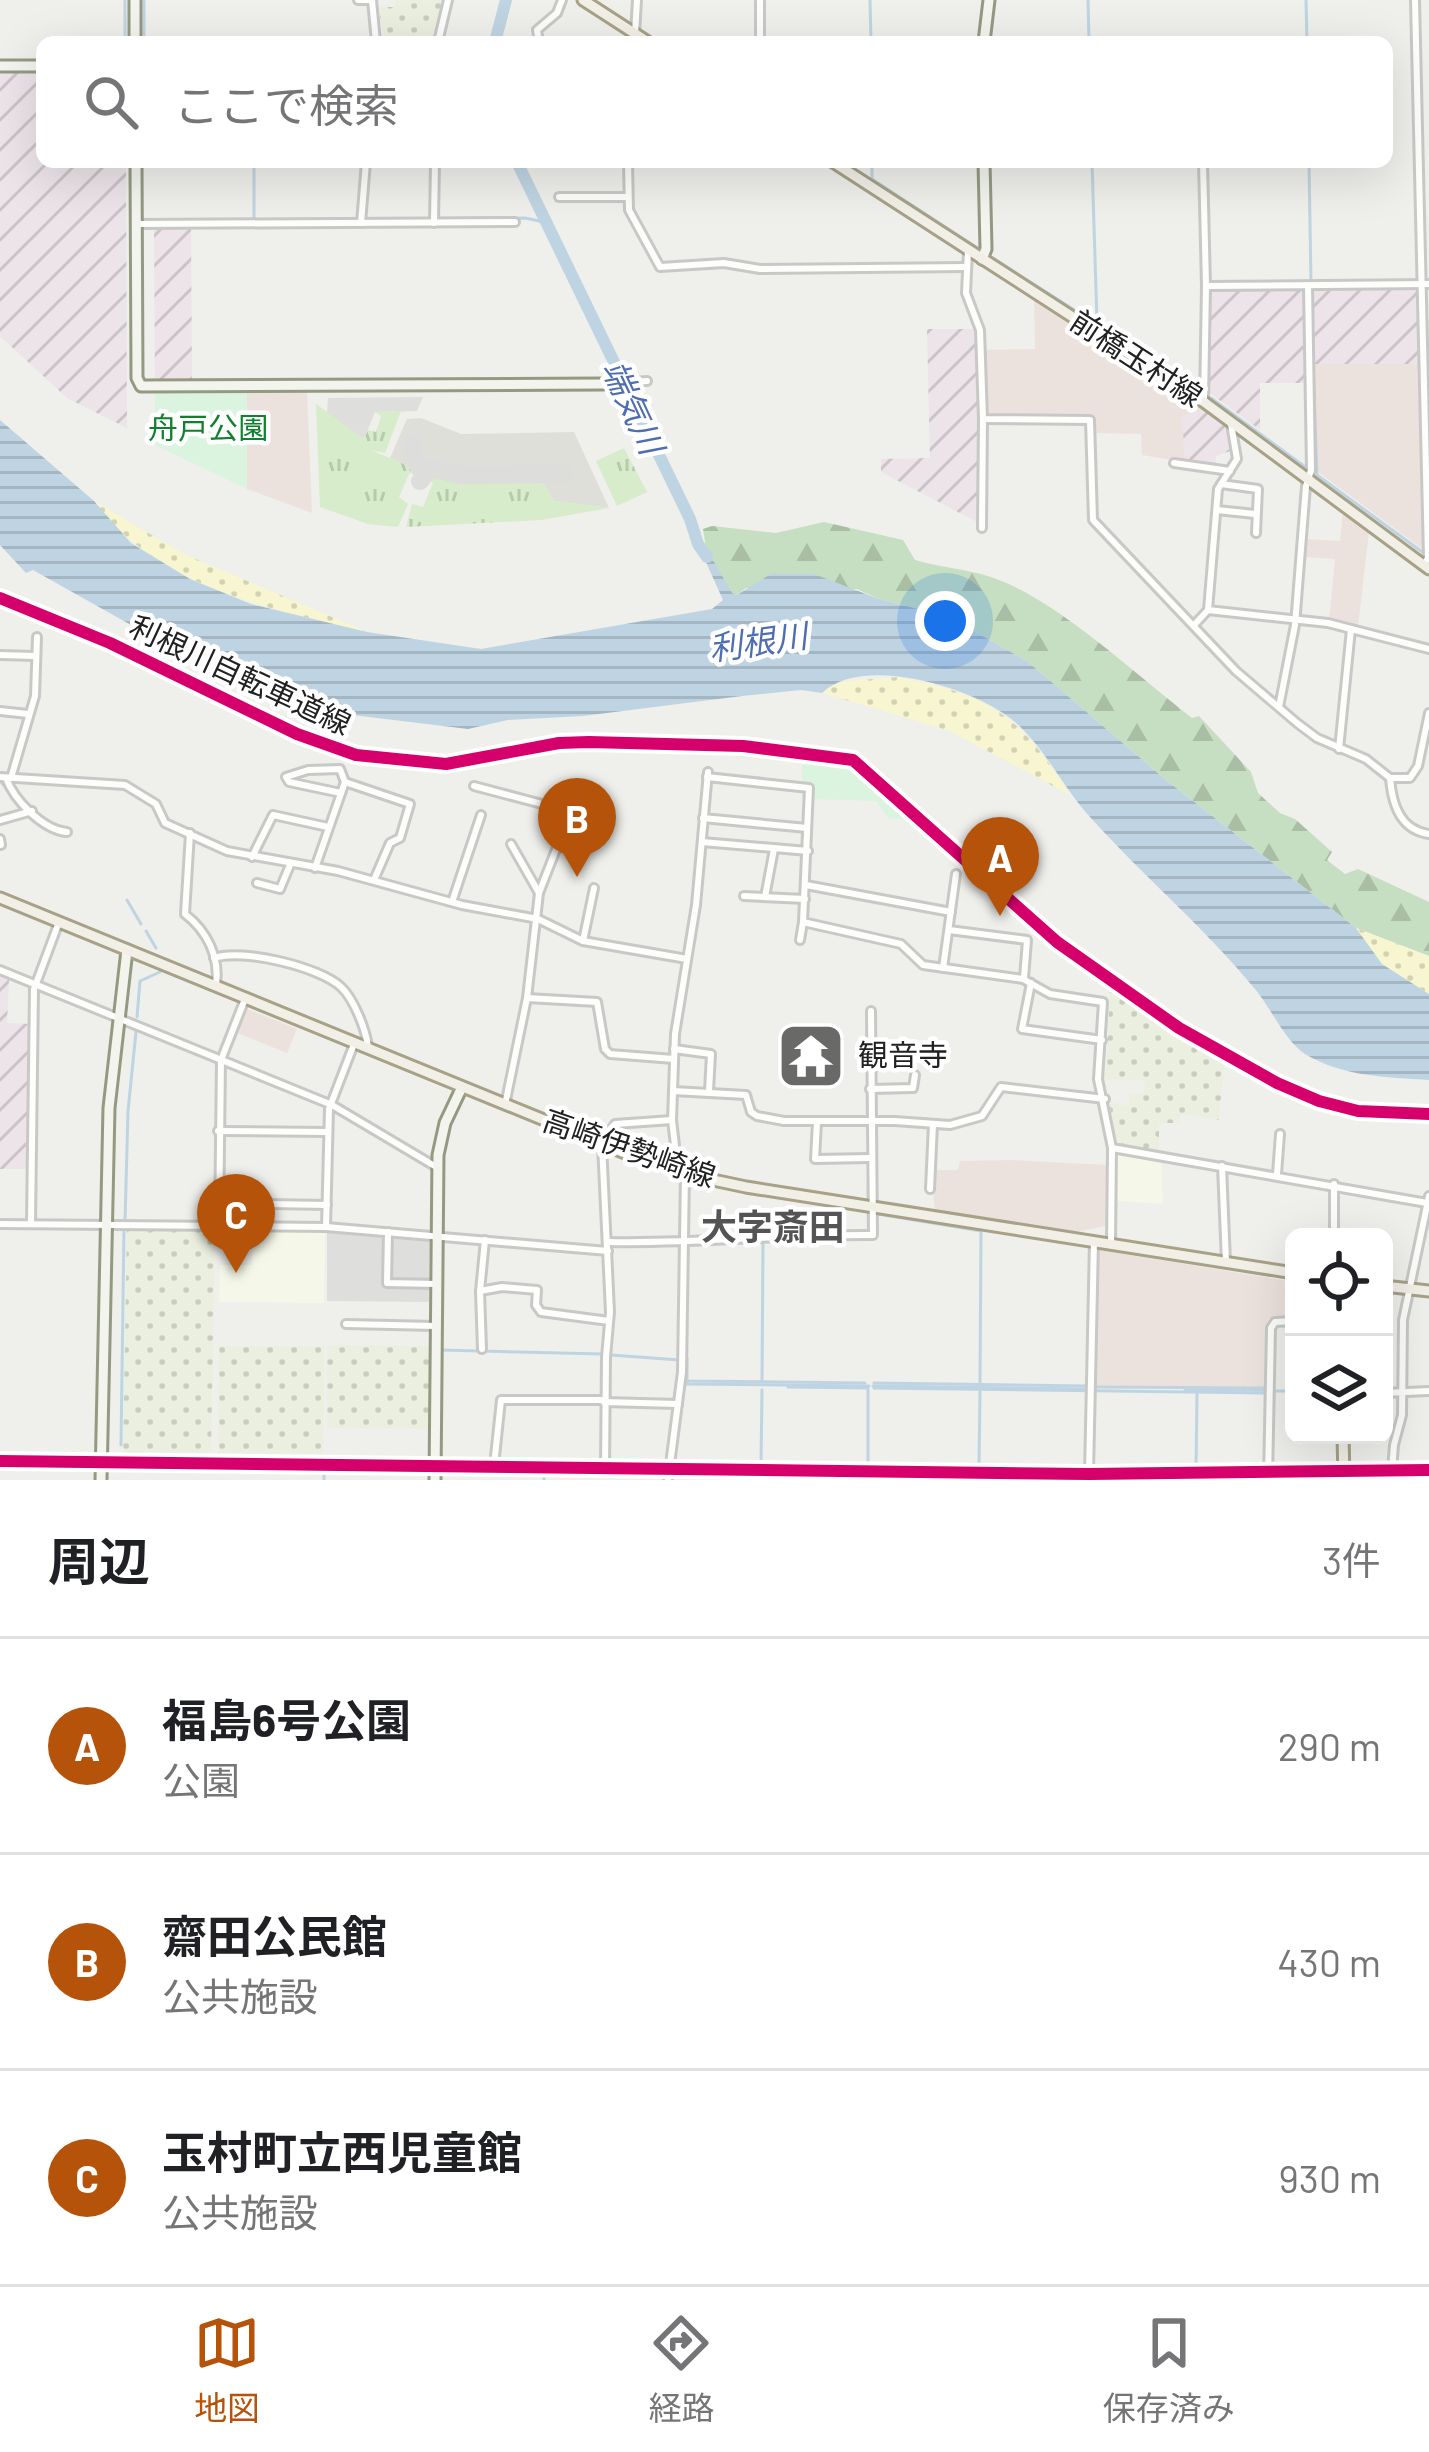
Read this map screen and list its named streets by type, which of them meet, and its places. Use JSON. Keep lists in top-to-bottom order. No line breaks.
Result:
{"streets":{"main road":["前橋玉村線","高崎伊勢崎線"],"cycle path":["利根川自転車道線"]},"districts":["大字斎田"],"water":["端気川","利根川"],"parks":["舟戸公園"],"places":{"temple":["観音寺"]},"page":{"search":"ここで検索","pins":["B","A","C"],"heading":["周辺","3件"],"list":[{"mark":"A","name":"福島6号公園","note":"公園","value":"290 m"},{"mark":"B","name":"齋田公民館","note":"公共施設","value":"430 m"},{"mark":"C","name":"玉村町立西児童館","note":"公共施設","value":"930 m"}],"nav":["地図","経路","保存済み"]}}
